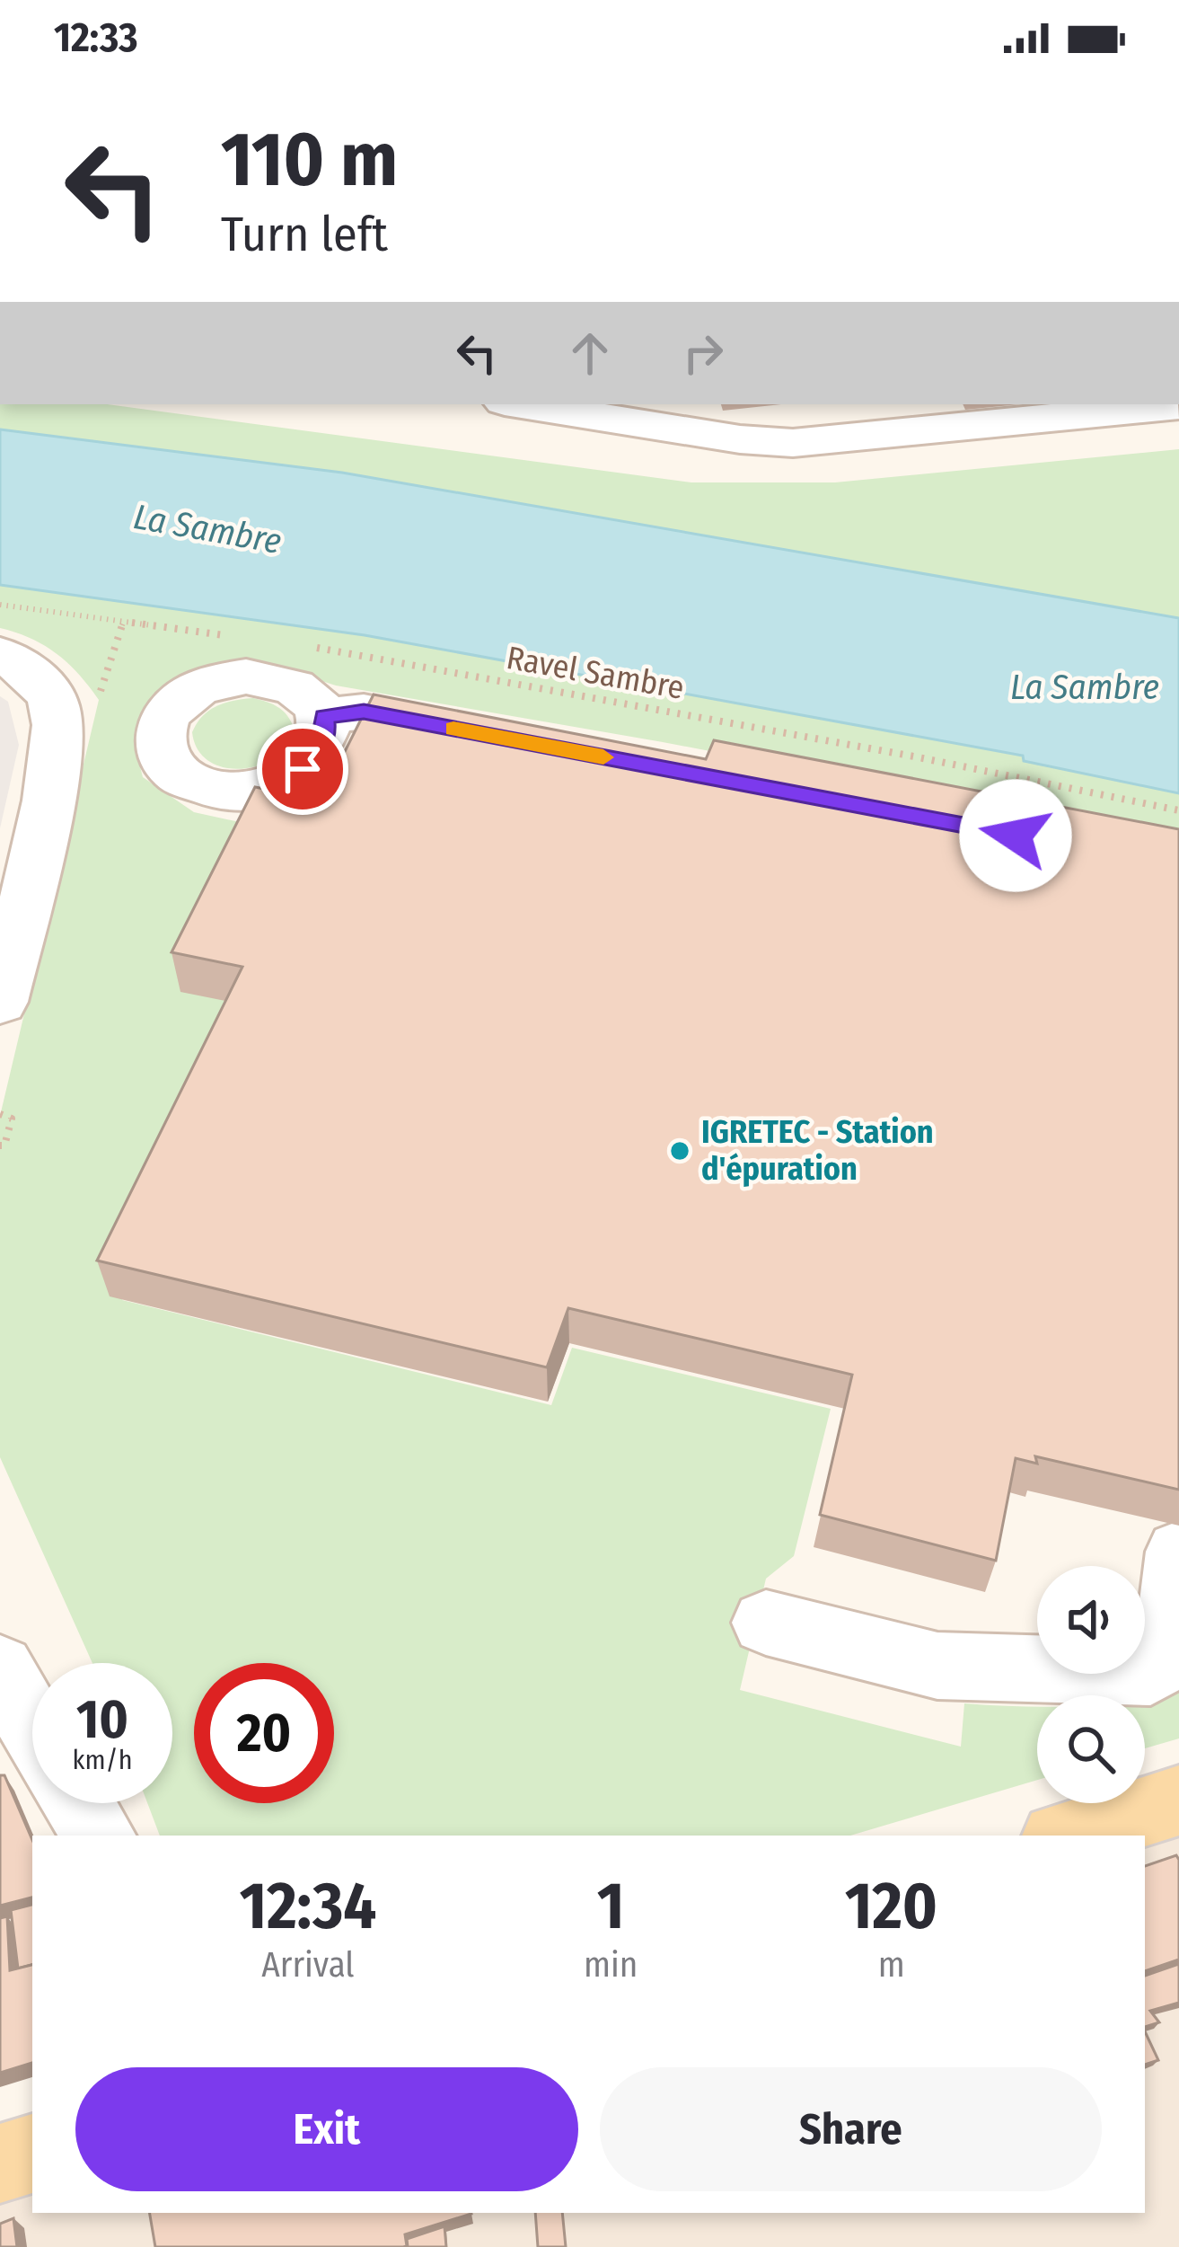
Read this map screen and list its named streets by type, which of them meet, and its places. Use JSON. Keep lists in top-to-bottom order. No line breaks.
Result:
{"streets":{"path":["Ravel Sambre"]},"water":["La Sambre"],"places":["IGRETEC - Station d'épuration"],"page":{"status":"12:33","turn":["110 m","Turn left"],"speed":"10 km/h","limit":"20","eta":["12:34","Arrival","1","min","120","m"],"buttons":["Exit","Share"]}}
